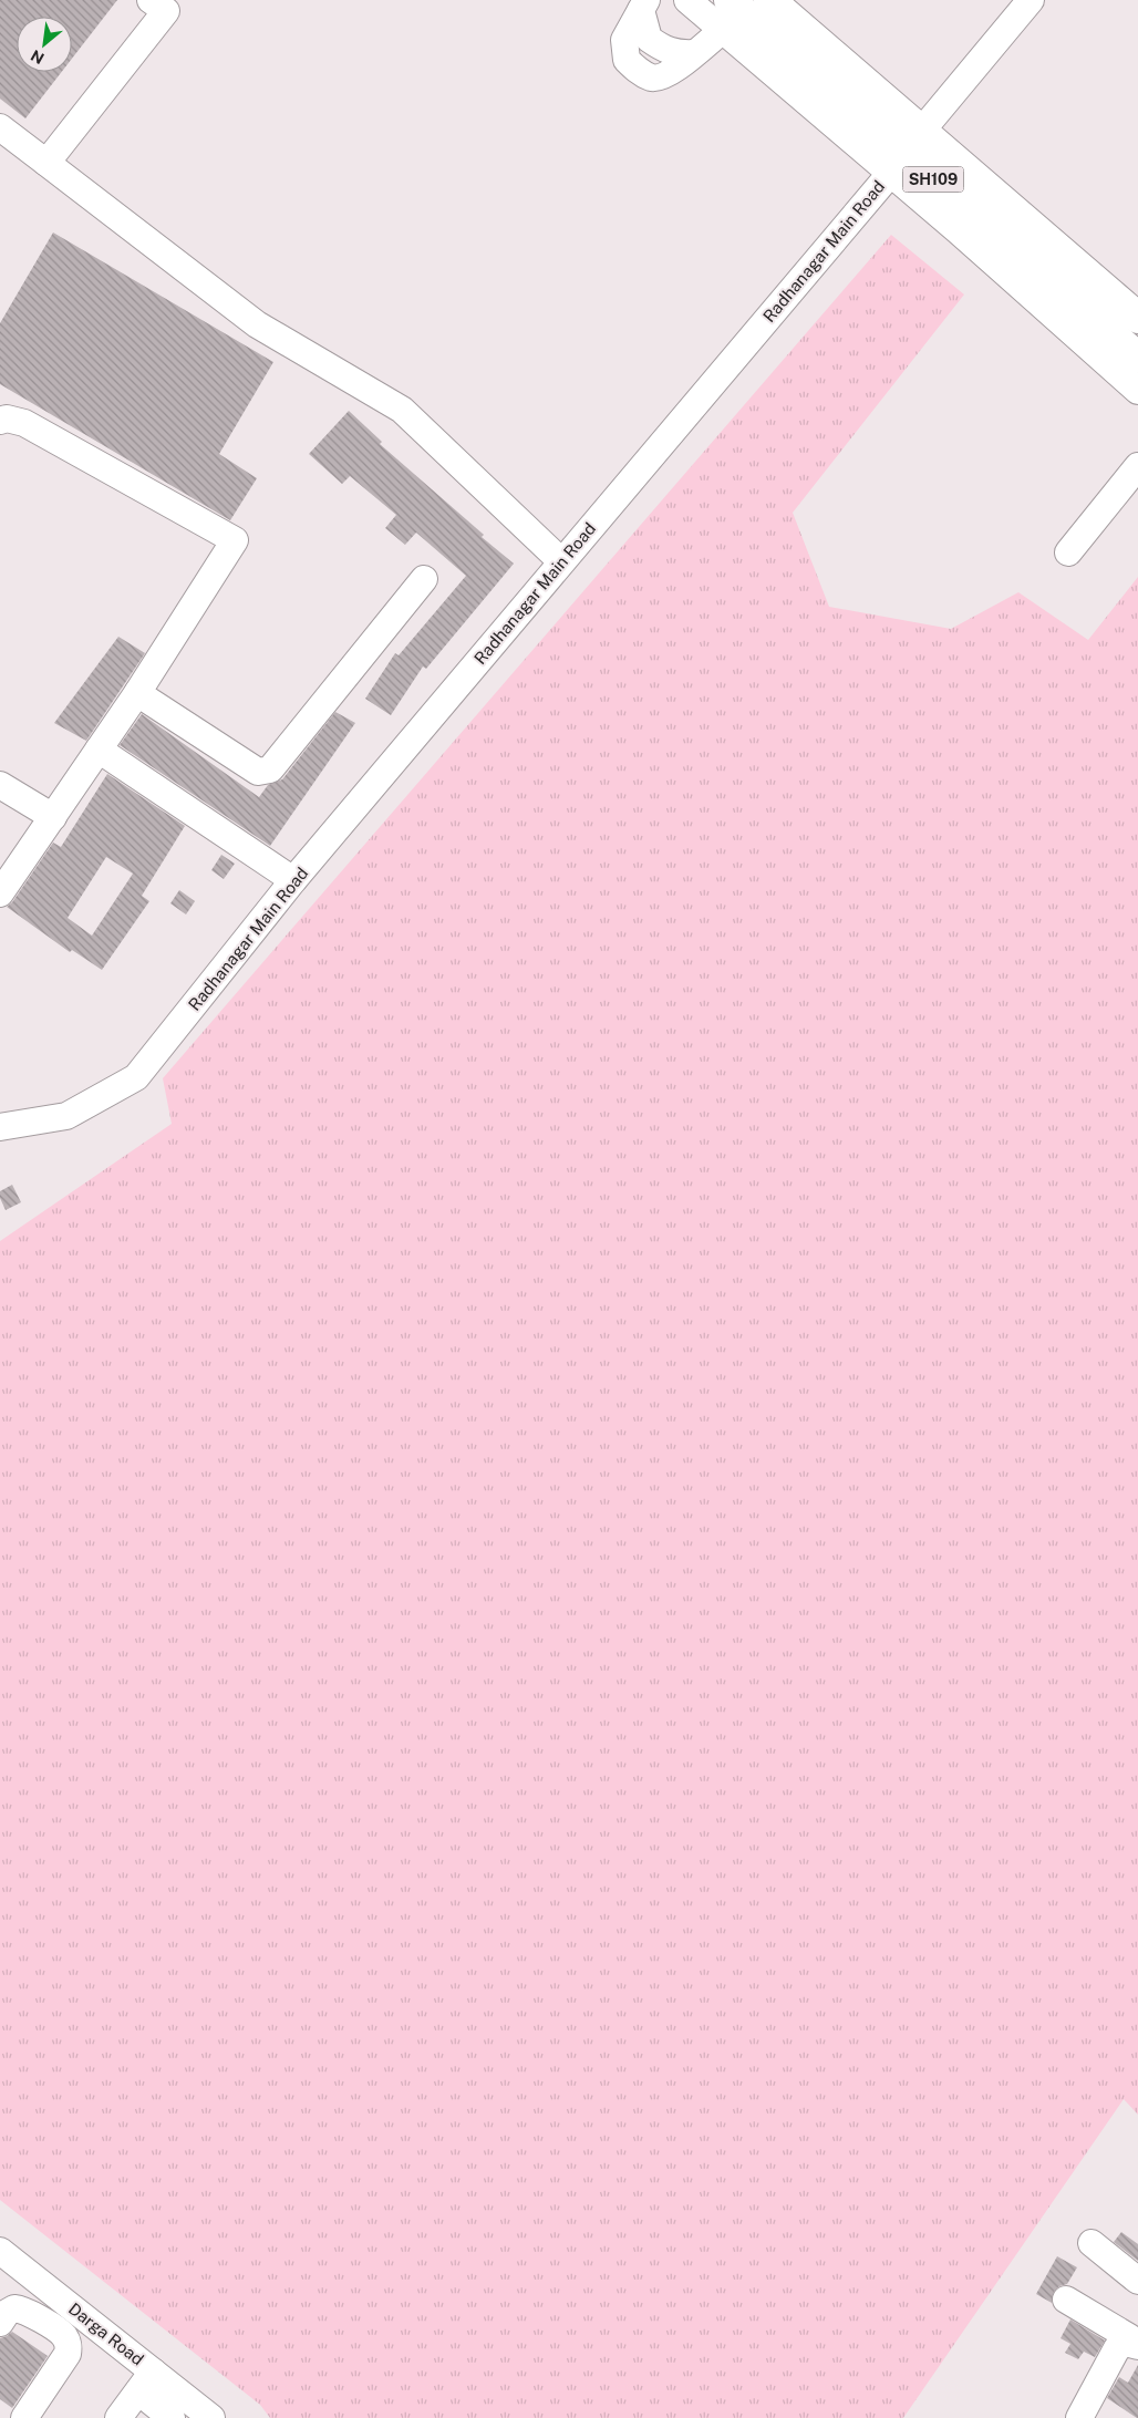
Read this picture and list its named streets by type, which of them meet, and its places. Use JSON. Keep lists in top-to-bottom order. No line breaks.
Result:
{"streets":{"main road":["SH109"],"street":["Radhanagar Main Road","Darga Road"]},"crossings":[["SH109","Radhanagar Main Road"]],"north":"bottom left"}
